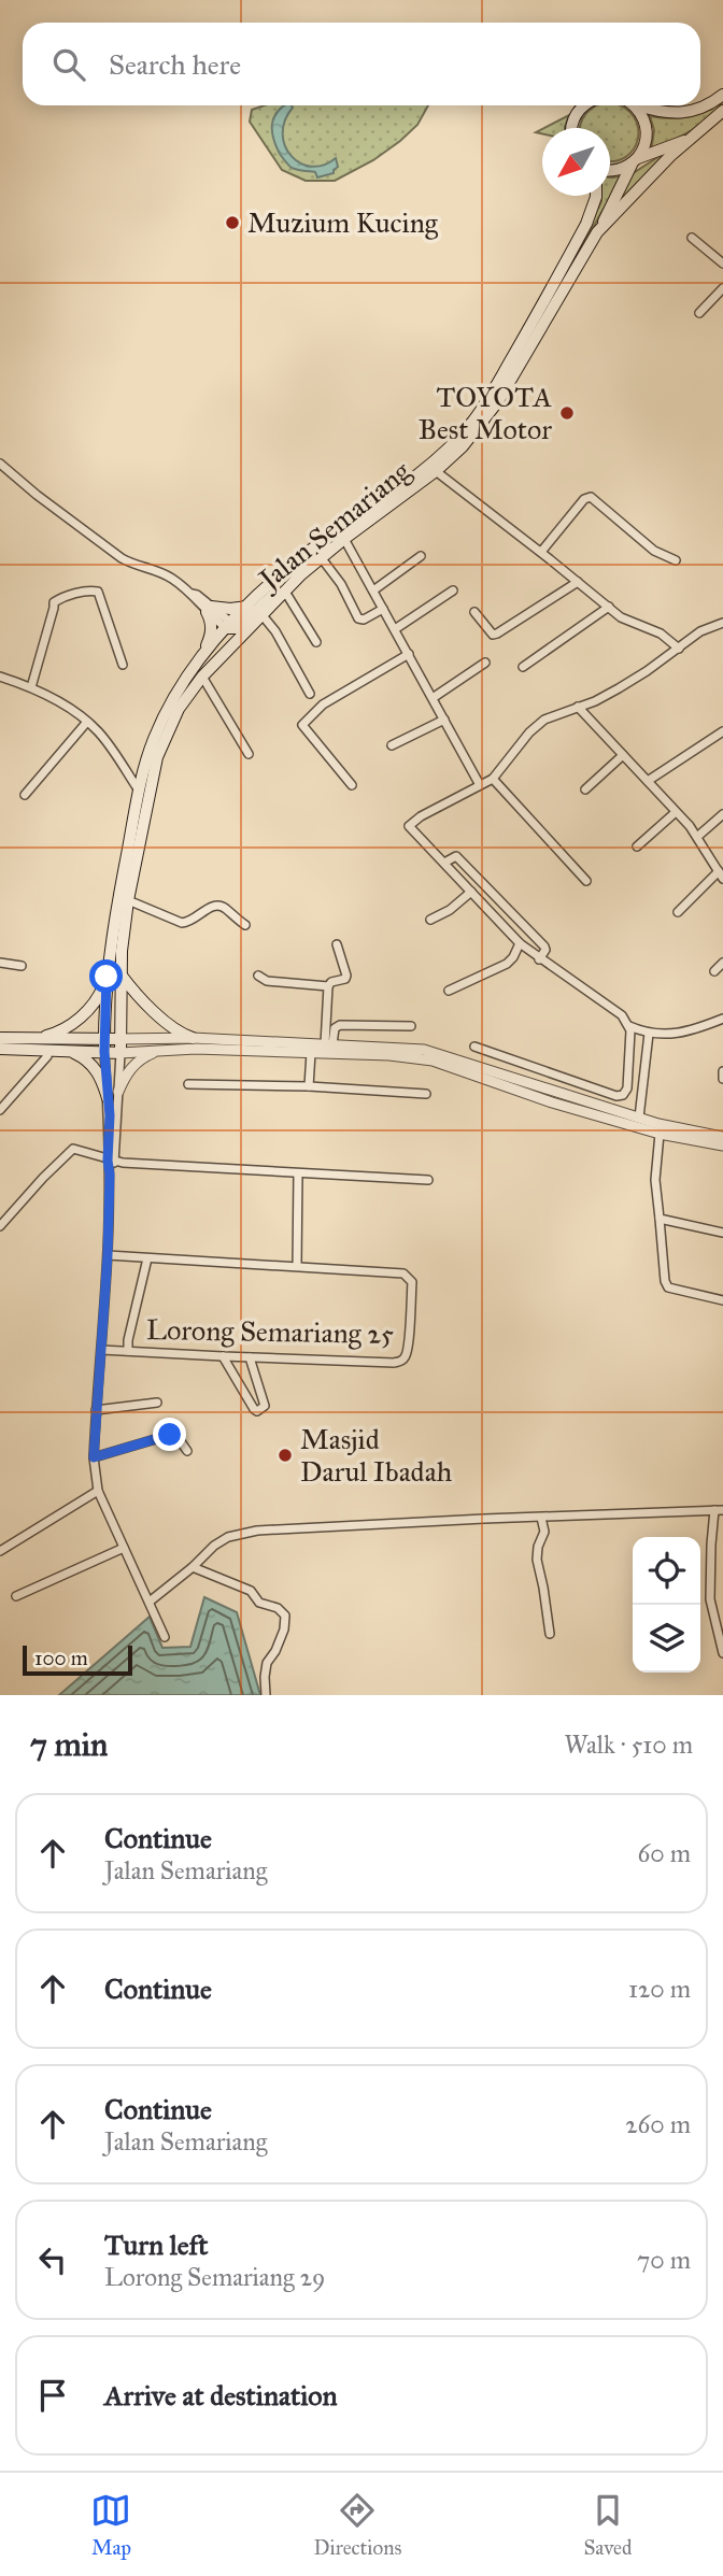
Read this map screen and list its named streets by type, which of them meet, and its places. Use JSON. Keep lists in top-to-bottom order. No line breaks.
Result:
{"streets":{"main road":["Jalan Semariang"],"street":["Lorong Semariang 25"]},"places":["Muzium Kucing","TOYOTA Best Motor","Masjid Darul Ibadah"],"scale_bar":"100 m","north":"bottom left","page":{"search":"Search here","scale":"100 m","heading":["7 min","Walk · 510 m"],"list":[["Continue","Jalan Semariang","60 m"],["Continue","120 m"],["Continue","Jalan Semariang","260 m"],["Turn left","Lorong Semariang 29","70 m"],"Arrive at destination"],"nav":["Map","Directions","Saved"]}}
